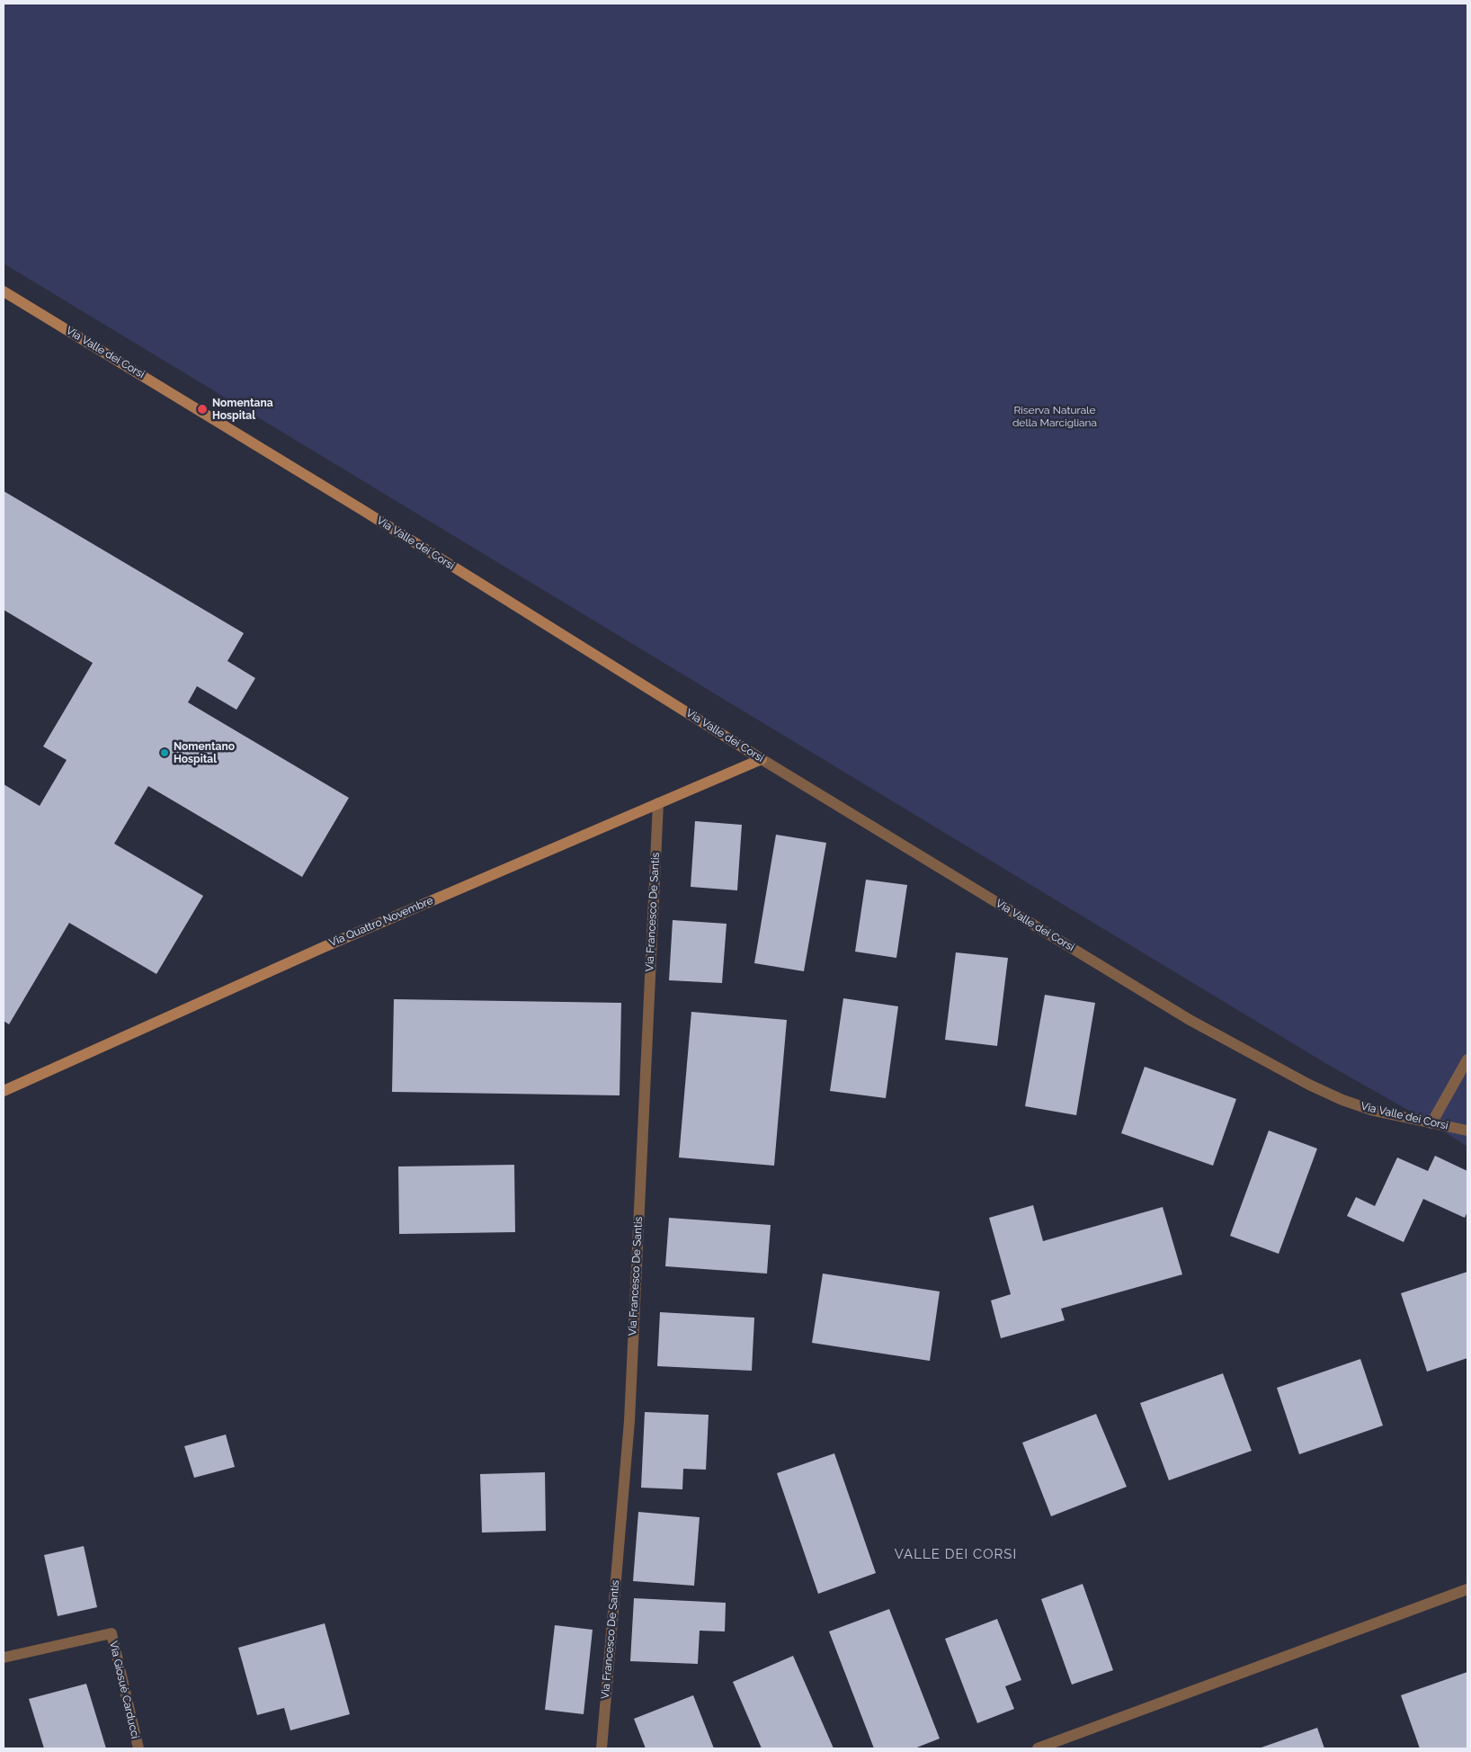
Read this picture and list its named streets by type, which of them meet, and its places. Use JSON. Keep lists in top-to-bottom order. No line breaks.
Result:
{"streets":{"street":["Via Valle dei Corsi","Via Francesco De Santis","Via Quattro Novembre","Via Giosuè Carducci"]},"crossings":[["Via Valle dei Corsi","Via Quattro Novembre"],["Via Francesco De Santis","Via Quattro Novembre"]],"districts":["VALLE DEI CORSI"],"parks":["Riserva Naturale della Marcigliana"],"places":["Nomentana Hospital","Nomentano Hospital"]}
